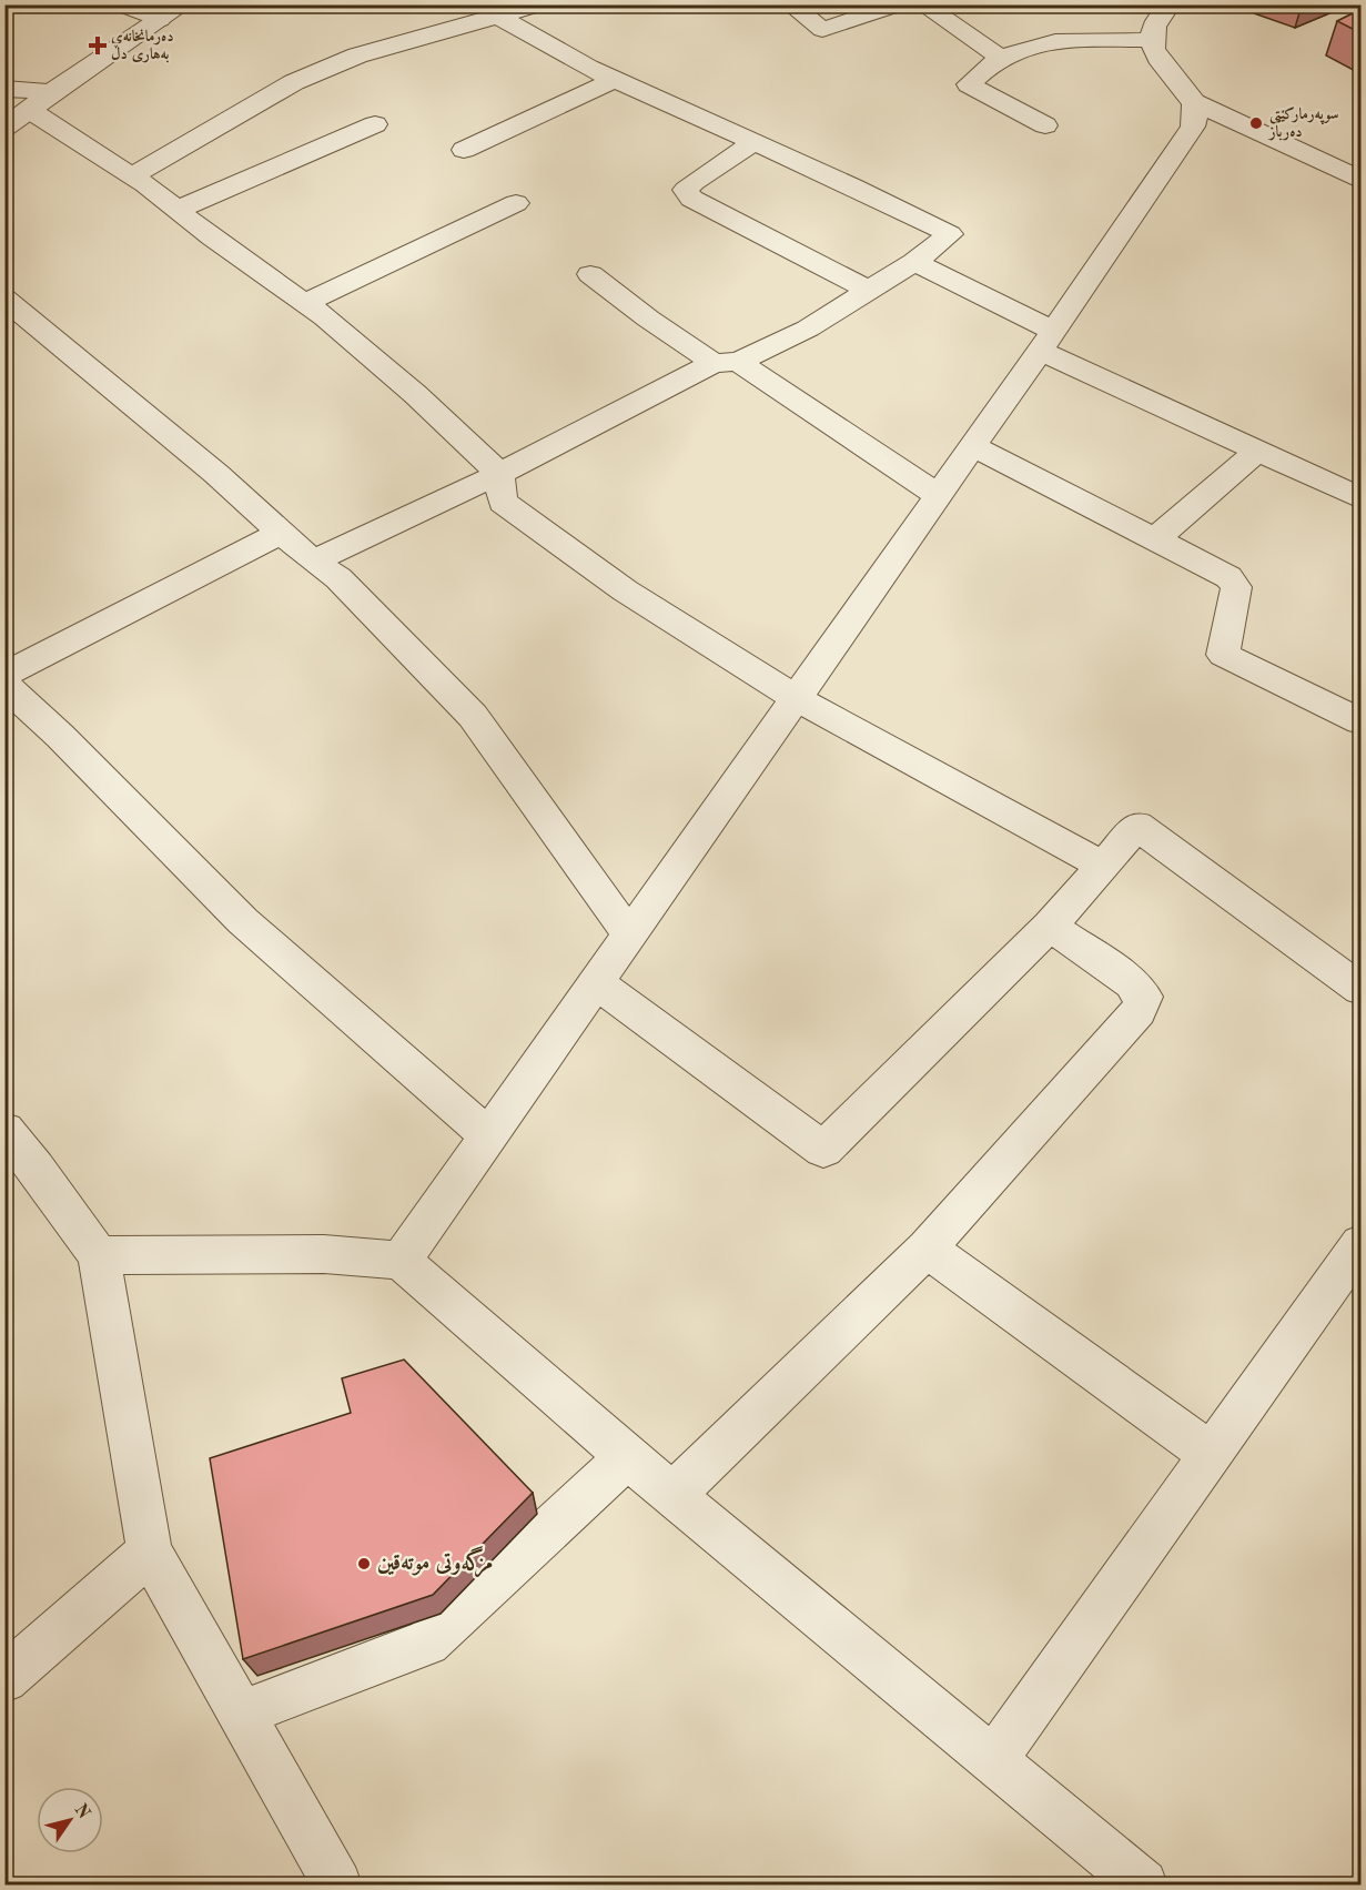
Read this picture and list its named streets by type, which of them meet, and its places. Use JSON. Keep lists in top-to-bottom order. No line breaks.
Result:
{"places":{"health":["دەرمانخانەی بەهاری دڵ"],"other":["سوپەرمارکێتی دەرباز","مزگەوتی موتەقین"]},"north":"top right"}
